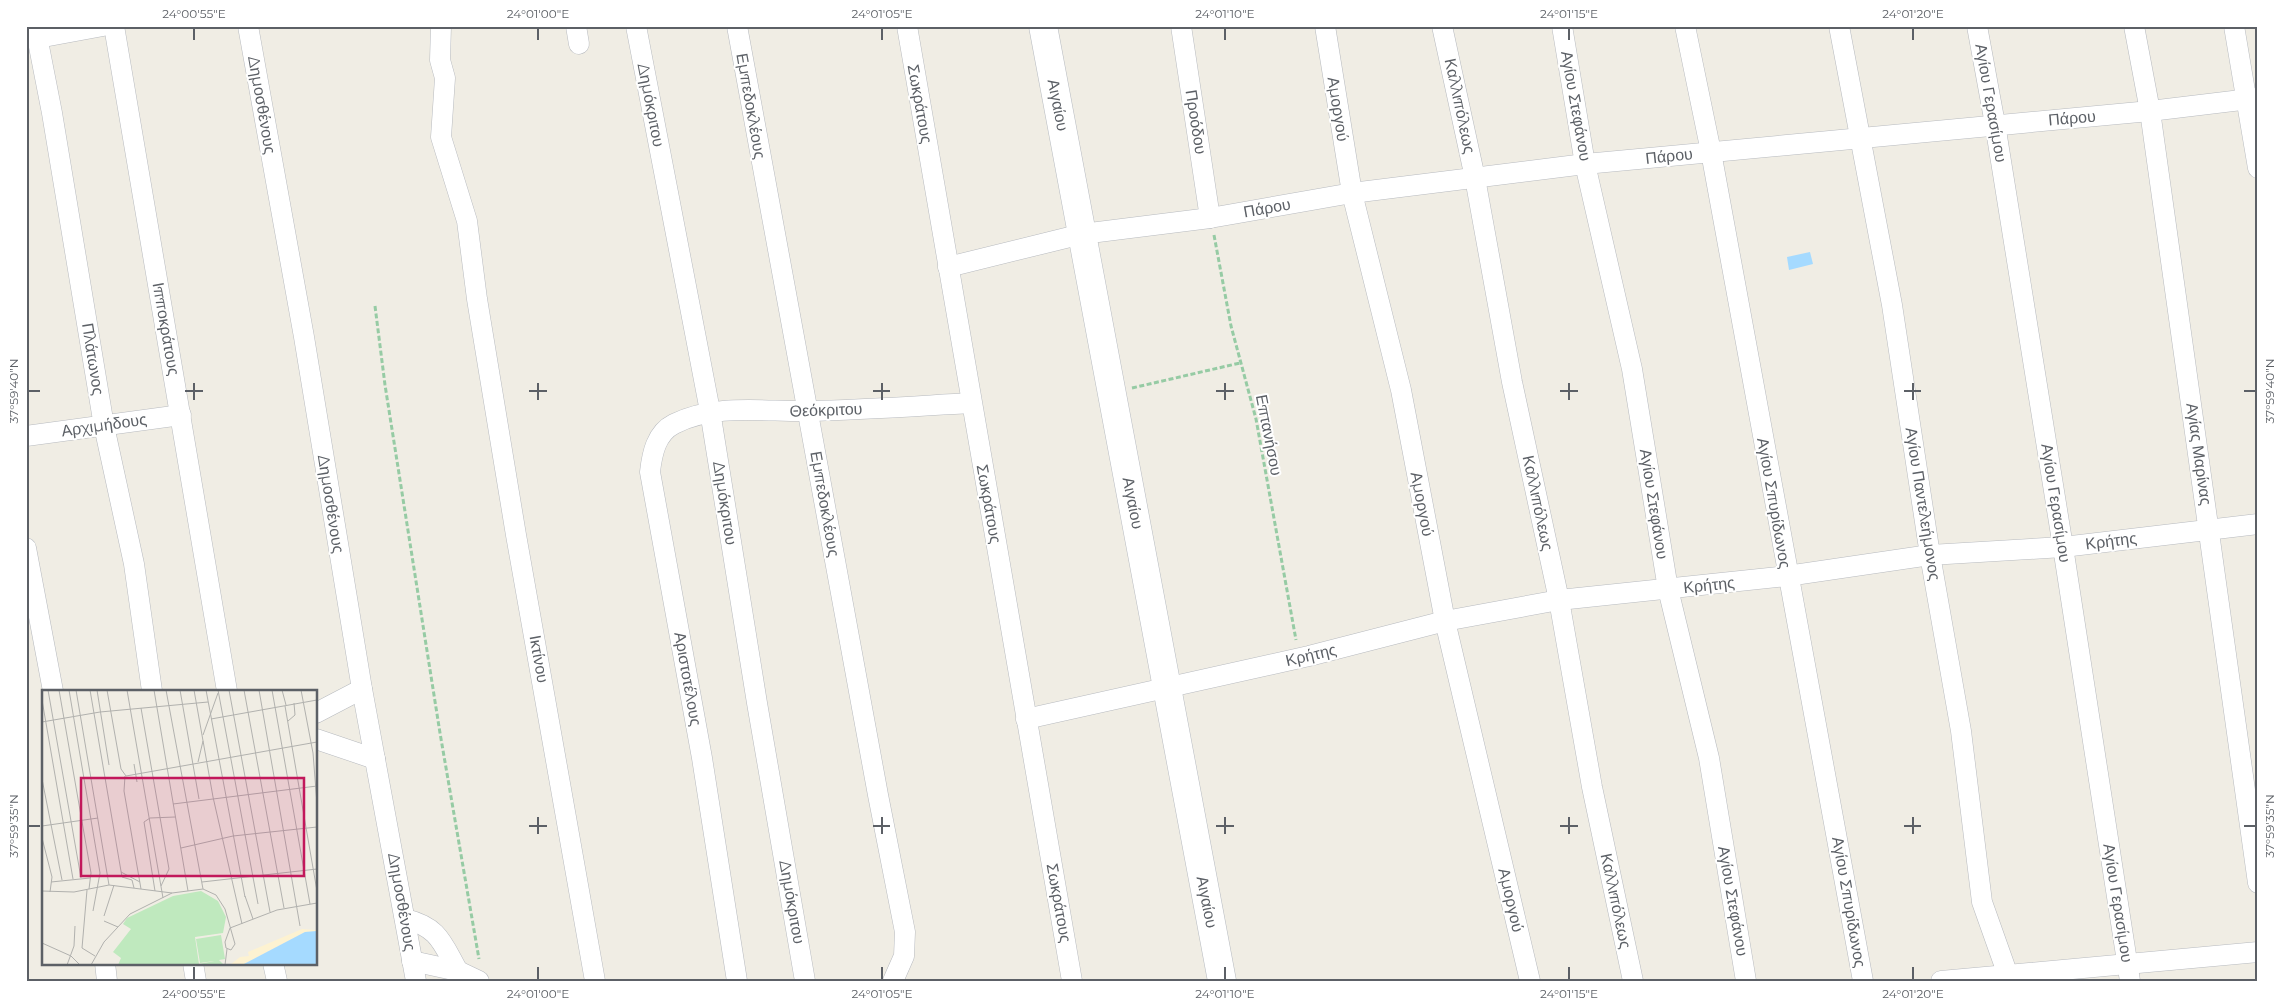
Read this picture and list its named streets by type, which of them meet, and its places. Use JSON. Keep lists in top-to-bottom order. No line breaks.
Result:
{"streets":{"main road":["Αιγαίου"],"street":["Αγίου Γερασίμου","Σωκράτους","Δημοσθένους","Δημόκριτου","Εμπεδοκλέους","Καλλιπόλεως","Αγίου Στεφάνου","Αμοργού","Πάρου","Προόδου","Ιπποκράτους","Πλάτωνος","Θεόκριτου","Αρχιμήδους","Αγίας Μαρίνας","Αγίου Σπυρίδωνος","Αγίου Παντελεήμονος","Κρήτης","Ικτίνου","Αριστοτέλους"],"path":["Επτανήσου"]},"crossings":[["Αγίου Γερασίμου","Πάρου"],["Αγίου Γερασίμου","Κρήτης"],["Σωκράτους","Πάρου"],["Σωκράτους","Θεόκριτου"],["Σωκράτους","Κρήτης"],["Δημόκριτου","Θεόκριτου"],["Δημόκριτου","Αριστοτέλους"],["Αιγαίου","Πάρου"],["Αιγαίου","Κρήτης"],["Εμπεδοκλέους","Θεόκριτου"],["Καλλιπόλεως","Πάρου"],["Καλλιπόλεως","Κρήτης"],["Αγίου Στεφάνου","Πάρου"],["Αγίου Στεφάνου","Κρήτης"],["Αμοργού","Πάρου"],["Αμοργού","Κρήτης"],["Πάρου","Προόδου"],["Πάρου","Επτανήσου"],["Πάρου","Αγίας Μαρίνας"],["Πάρου","Αγίου Σπυρίδωνος"],["Πάρου","Αγίου Παντελεήμονος"],["Προόδου","Επτανήσου"],["Ιπποκράτους","Αρχιμήδους"],["Πλάτωνος","Αρχιμήδους"],["Θεόκριτου","Αριστοτέλους"],["Επτανήσου","Κρήτης"],["Αγίας Μαρίνας","Κρήτης"],["Αγίου Σπυρίδωνος","Κρήτης"],["Αγίου Παντελεήμονος","Κρήτης"]],"coordinates":["24°00'55\"E","24°01'00\"E","24°01'05\"E","24°01'10\"E","24°01'15\"E","24°01'20\"E","37°59'40\"N","37°59'35\"N"]}
